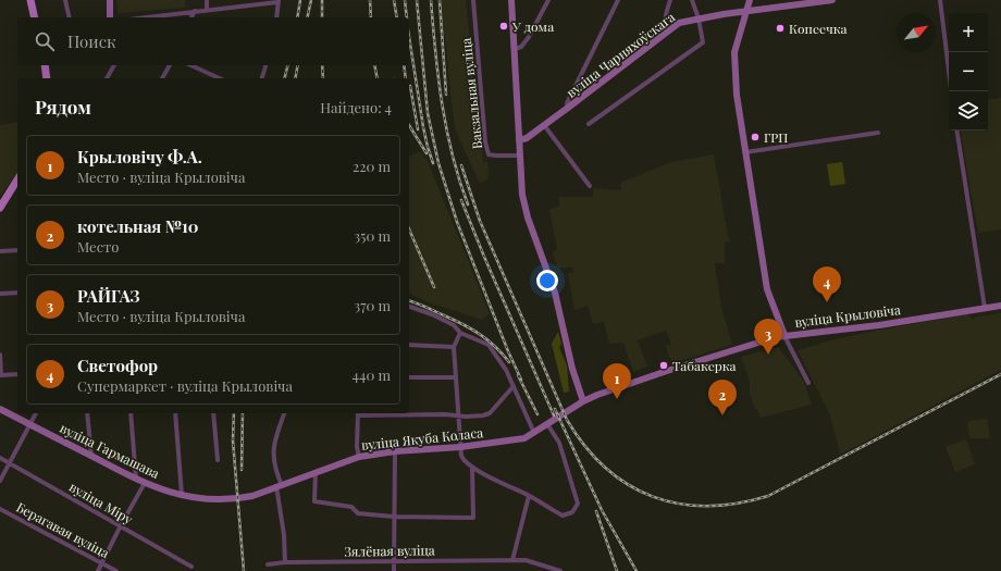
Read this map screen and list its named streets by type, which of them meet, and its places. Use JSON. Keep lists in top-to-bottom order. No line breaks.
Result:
{"streets":{"street":["вуліца Чарняхоўскага","Вакзальная вуліца","вуліца Крыловіча","вуліца Якуба Коласа","вуліца Гармашава","вуліца Міру","Берагавая вуліца","Зялёная вуліца"]},"crossings":[["вуліца Крыловіча","вуліца Якуба Коласа"],["вуліца Якуба Коласа","вуліца Гармашава"]],"places":["У дома","Копеечка","ГРП","Табакерка"],"north":"top right","page":{"map_buttons":["+","−"],"search":"Поиск","heading":["Рядом","Найдено: 4"],"list":[{"mark":"1","name":"Крыловічу Ф.А.","note":"Место · вуліца Крыловіча","value":"220 m"},{"mark":"2","name":"котельная №10","note":"Место","value":"350 m"},{"mark":"3","name":"РАЙГАЗ","note":"Место · вуліца Крыловіча","value":"370 m"},{"mark":"4","name":"Светофор","note":"Супермаркет · вуліца Крыловіча","value":"440 m"}],"pins":["4","3","1","2"]}}
